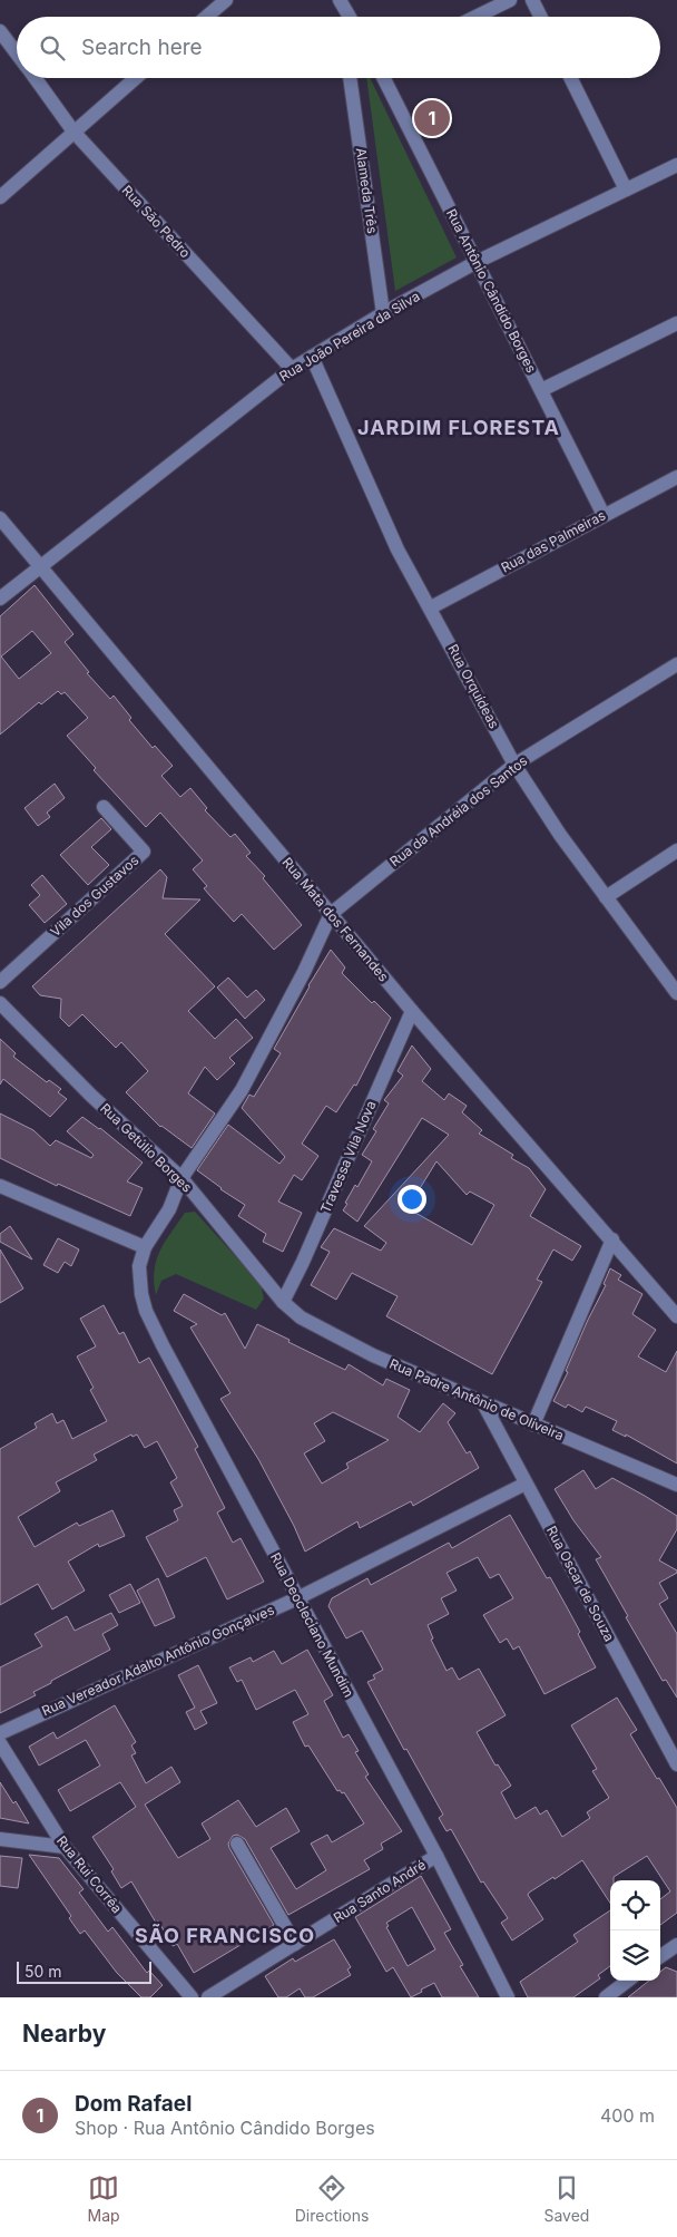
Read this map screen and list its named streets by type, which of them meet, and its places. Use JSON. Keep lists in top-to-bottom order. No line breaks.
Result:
{"streets":{"street":["Alameda Três","Rua São Pedro","Rua Antônio Cândido Borges","Rua João Pereira da Silva","Rua das Palmeiras","Rua Orquídeas","Rua da Andréia dos Santos","Vila dos Gustavos","Rua Mata dos Fernandes","Rua Getúlio Borges","Travessa Vila Nova","Rua Padre Antônio de Oliveira","Rua Oscar de Souza","Rua Deocleciano Mundim","Rua Vereador Adalto Antônio Gonçalves","Rua Rui Corrêa","Rua Santo André"]},"crossings":[["Alameda Três","Rua João Pereira da Silva"],["Rua São Pedro","Rua João Pereira da Silva"],["Rua Antônio Cândido Borges","Rua João Pereira da Silva"],["Rua Antônio Cândido Borges","Rua das Palmeiras"],["Rua João Pereira da Silva","Rua Orquídeas"],["Rua João Pereira da Silva","Rua Mata dos Fernandes"],["Rua das Palmeiras","Rua Orquídeas"],["Rua Orquídeas","Rua da Andréia dos Santos"],["Rua da Andréia dos Santos","Rua Mata dos Fernandes"],["Rua Mata dos Fernandes","Travessa Vila Nova"],["Rua Getúlio Borges","Travessa Vila Nova"],["Rua Getúlio Borges","Rua Padre Antônio de Oliveira"],["Travessa Vila Nova","Rua Padre Antônio de Oliveira"],["Rua Padre Antônio de Oliveira","Rua Oscar de Souza"],["Rua Oscar de Souza","Rua Vereador Adalto Antônio Gonçalves"],["Rua Deocleciano Mundim","Rua Vereador Adalto Antônio Gonçalves"],["Rua Deocleciano Mundim","Rua Santo André"]],"districts":["JARDIM FLORESTA","SÃO FRANCISCO"],"scale_bar":"50 m","page":{"search":"Search here","pins":"1","scale":"50 m","heading":"Nearby","list":[{"mark":"1","name":"Dom Rafael","note":"Shop · Rua Antônio Cândido Borges","value":"400 m"}],"nav":["Map","Directions","Saved"]}}
